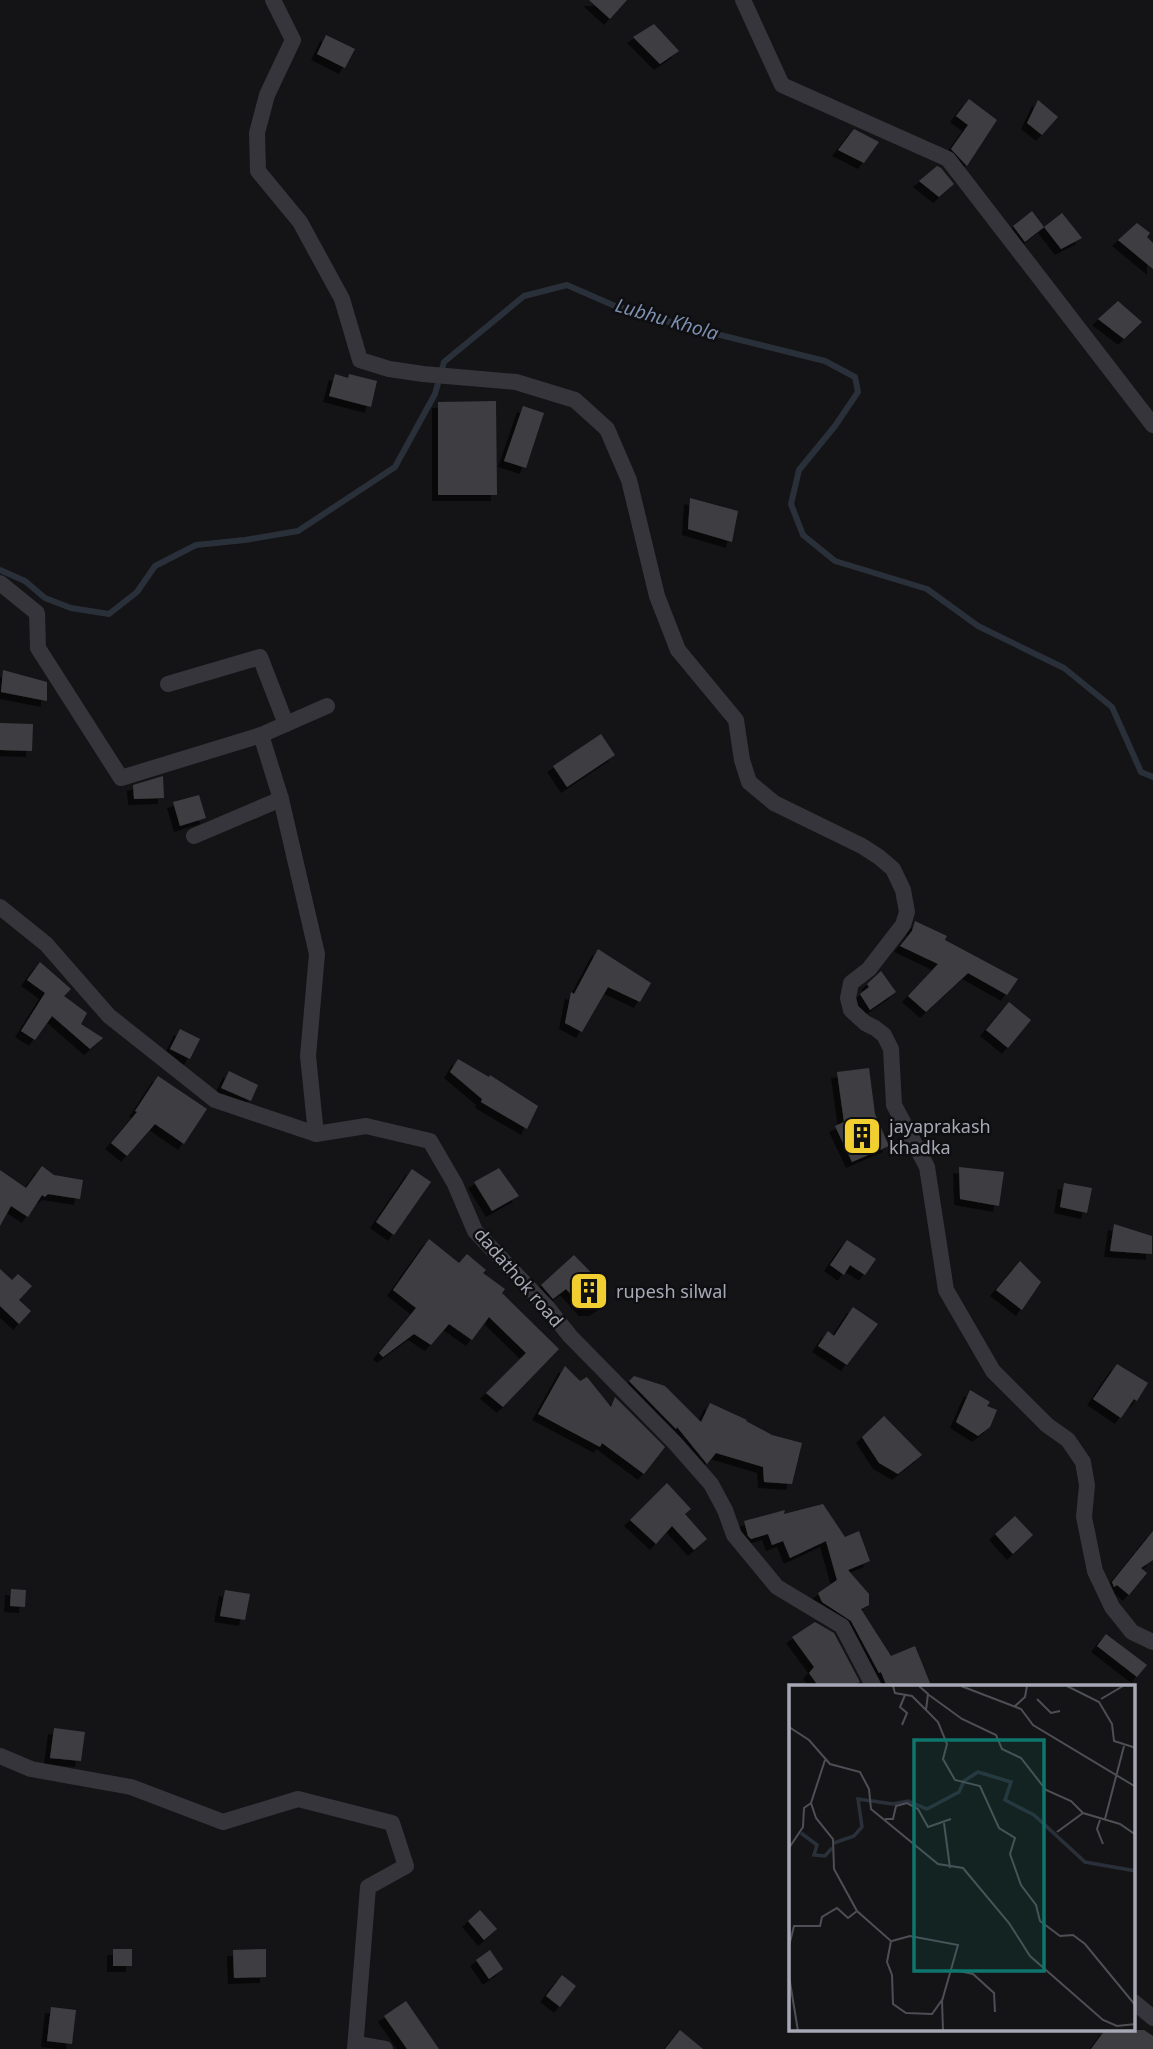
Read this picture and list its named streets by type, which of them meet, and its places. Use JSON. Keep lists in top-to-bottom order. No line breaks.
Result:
{"streets":{"street":["dadathok road"]},"water":["Lubhu Khola"],"places":{"building":["jayaprakash khadka","rupesh silwal"]}}
